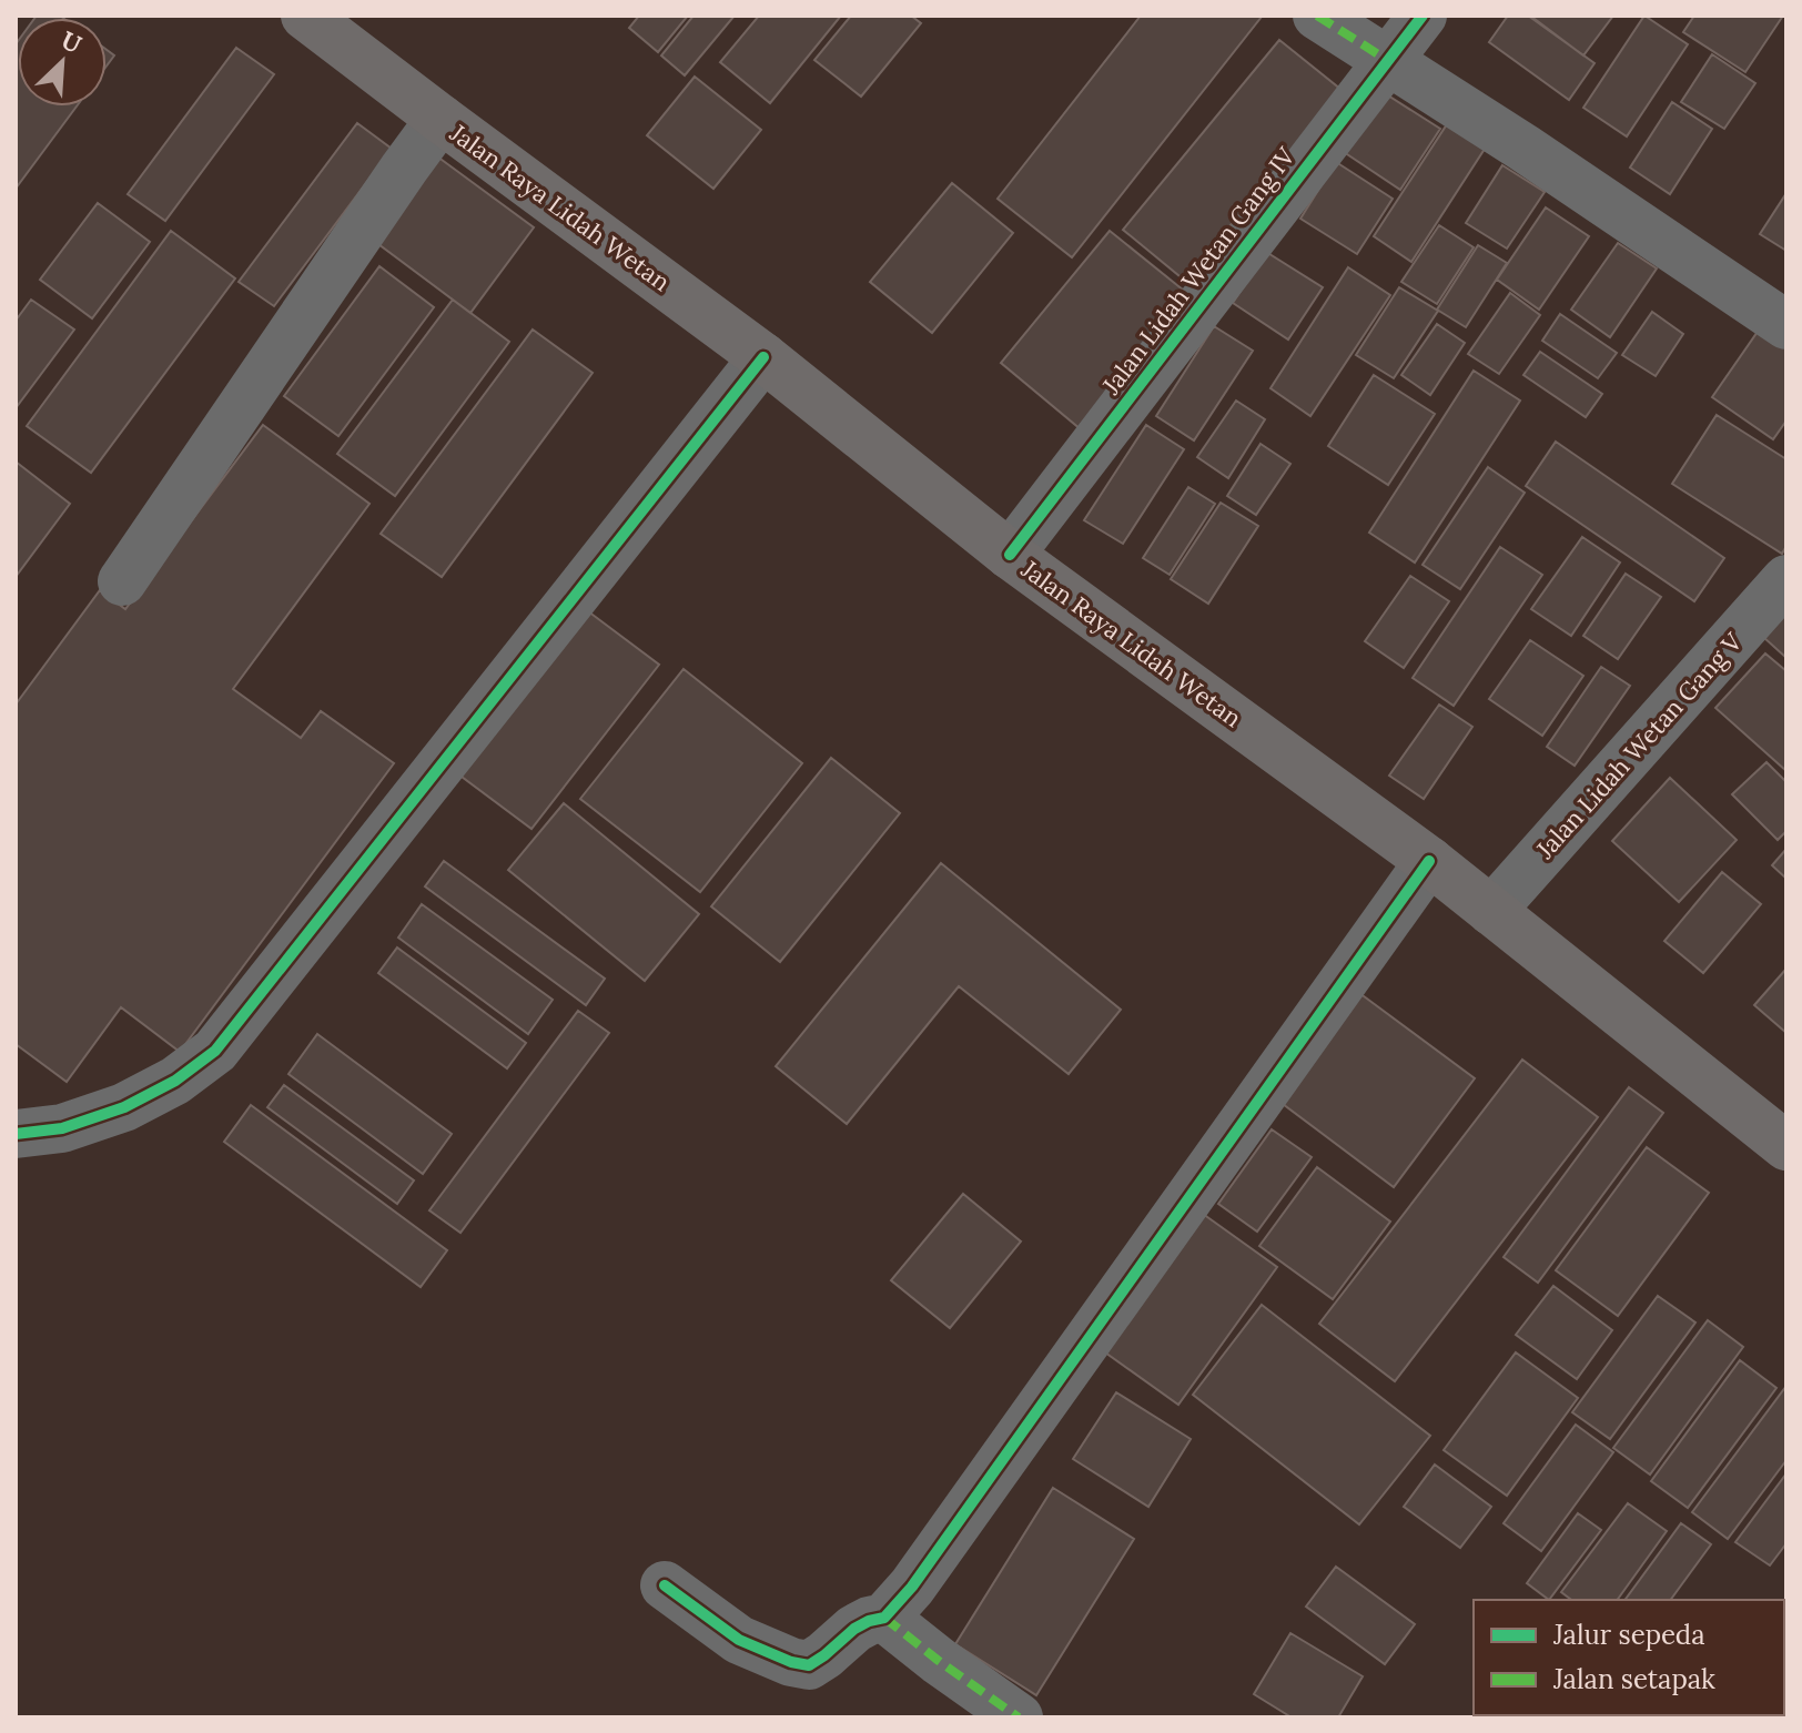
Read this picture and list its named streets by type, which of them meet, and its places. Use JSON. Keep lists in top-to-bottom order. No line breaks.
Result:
{"streets":{"main road":["Jalan Raya Lidah Wetan"],"street":["Jalan Lidah Wetan Gang IV","Jalan Lidah Wetan Gang V"]},"crossings":[["Jalan Raya Lidah Wetan","Jalan Lidah Wetan Gang IV"],["Jalan Raya Lidah Wetan","Jalan Lidah Wetan Gang V"]],"legend":["Jalur sepeda","Jalan setapak"],"north":"top right"}
